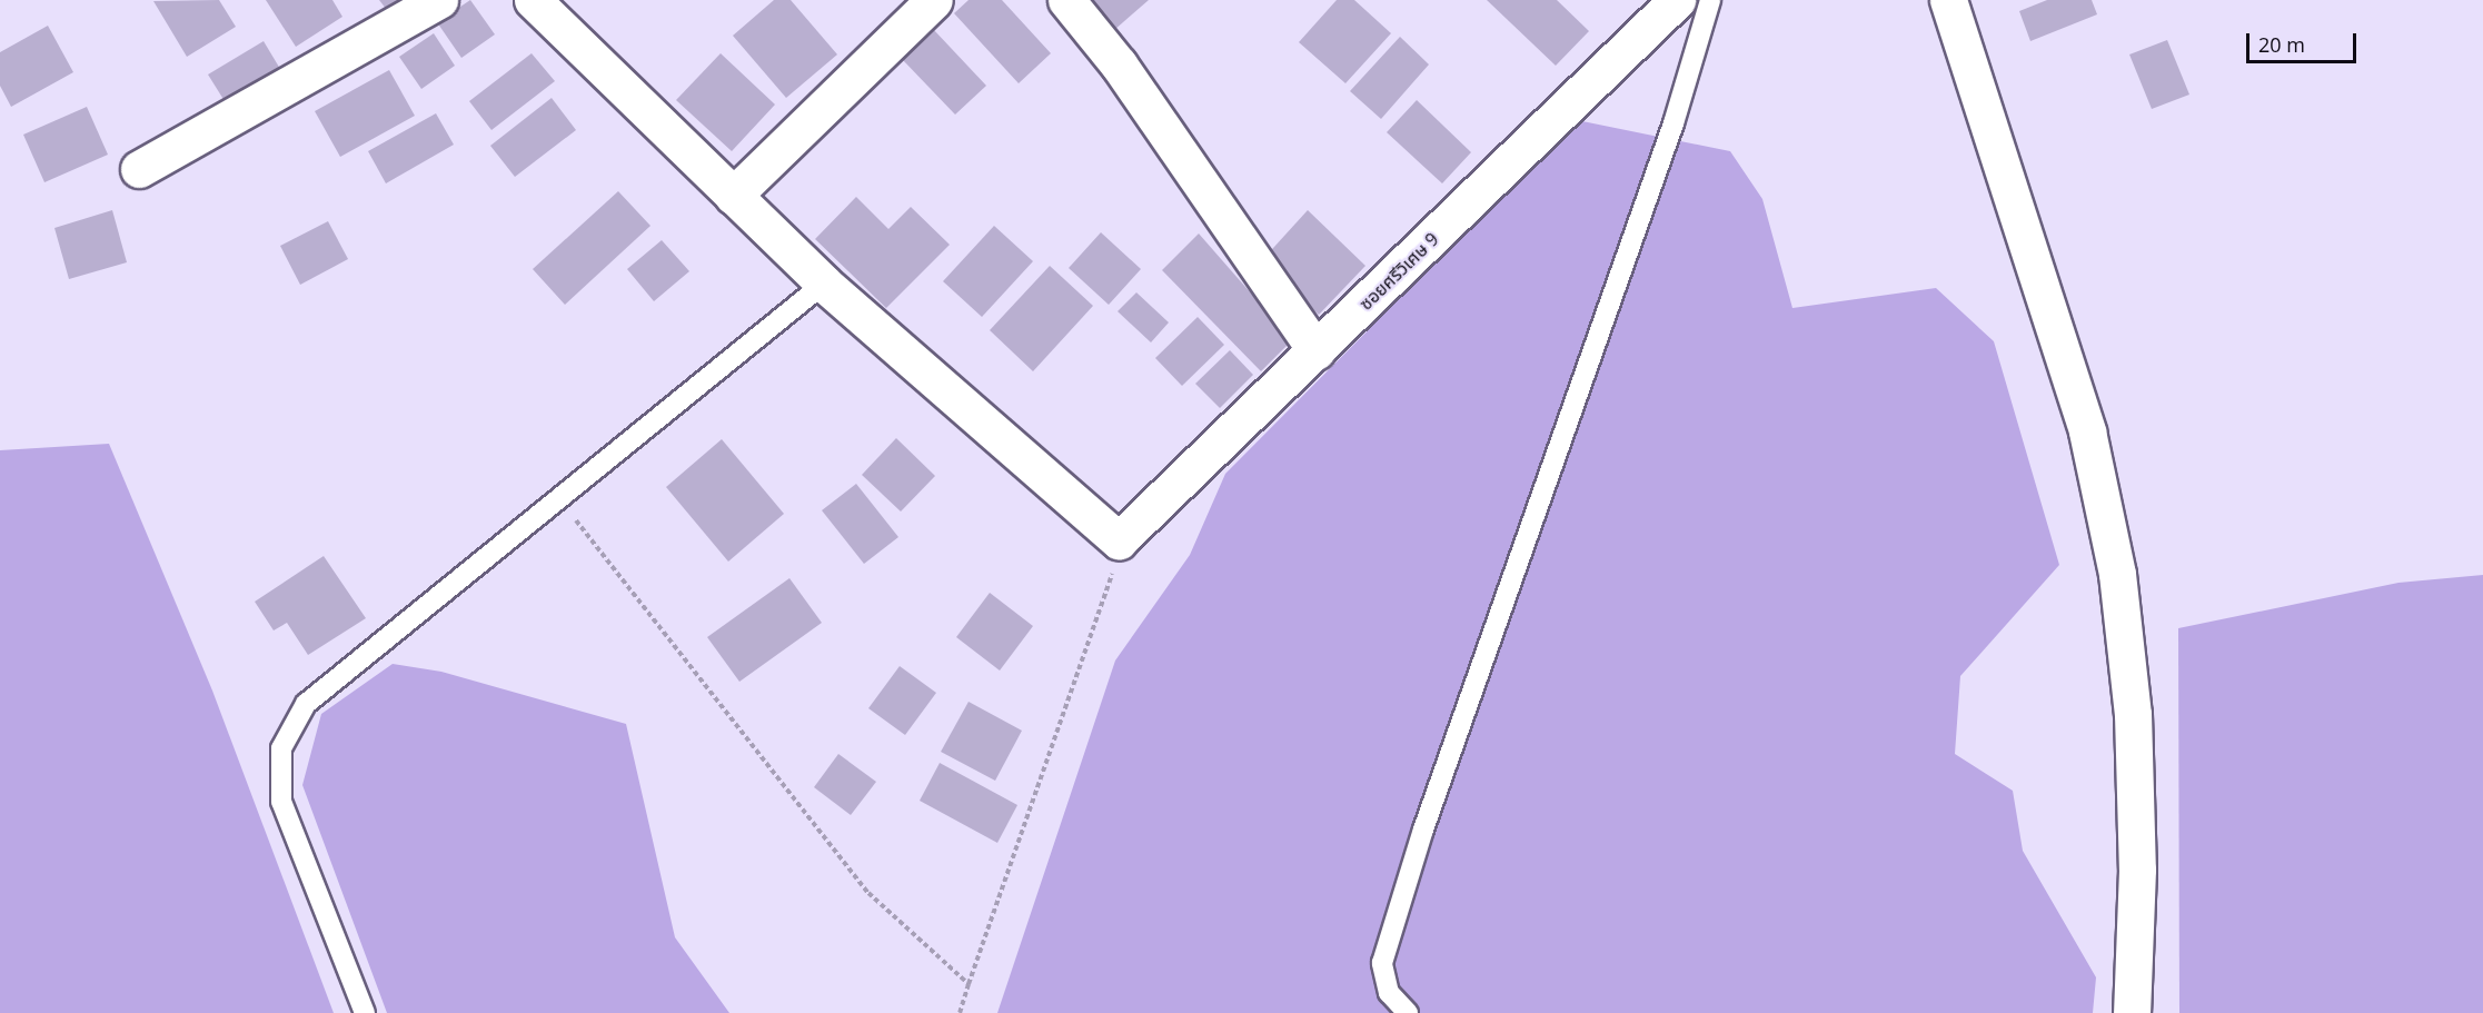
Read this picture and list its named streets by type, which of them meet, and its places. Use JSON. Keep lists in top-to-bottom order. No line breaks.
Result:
{"streets":{"street":["ซอยศรีวิเศษ 9"]},"scale_bar":"20 m"}
